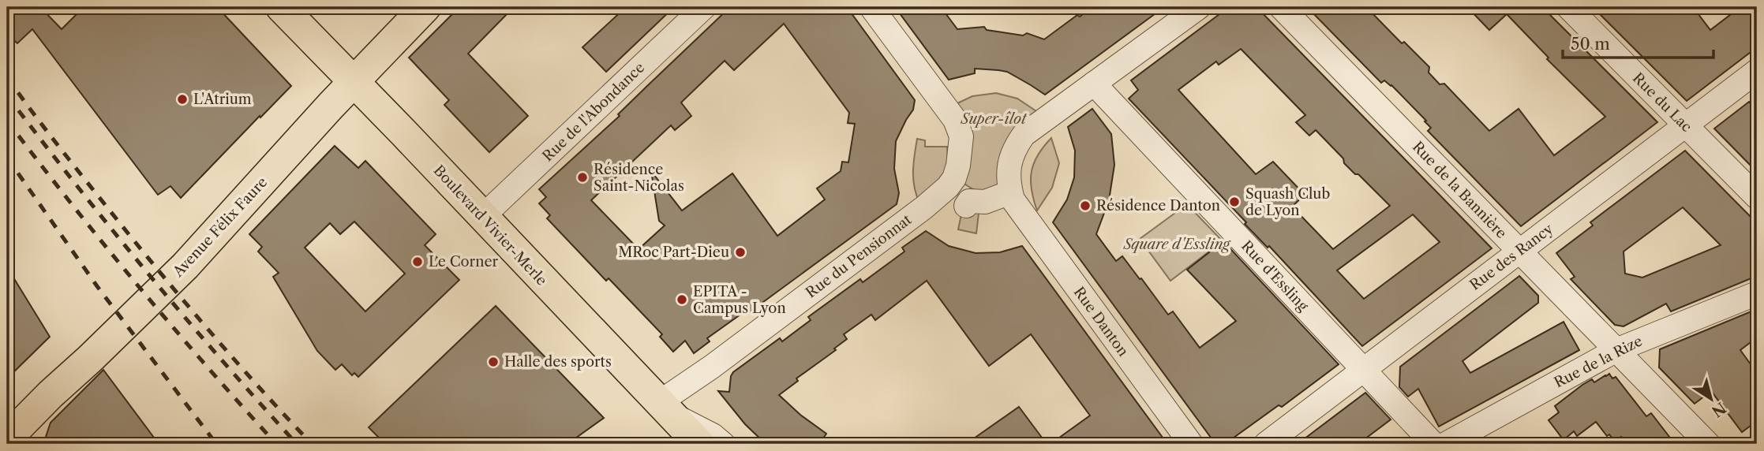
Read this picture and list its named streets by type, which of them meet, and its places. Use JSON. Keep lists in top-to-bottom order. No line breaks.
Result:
{"streets":{"main road":["Boulevard Vivier-Merle","Avenue Félix Faure"],"street":["Rue du Lac","Rue de l'Abondance","Rue de la Bannière","Rue du Pensionnat","Rue des Rancy","Rue d'Essling","Rue Danton","Rue de la Rize"]},"crossings":[["Rue du Lac","Rue des Rancy"],["Rue de l'Abondance","Boulevard Vivier-Merle"],["Rue de la Bannière","Rue des Rancy"],["Rue de la Bannière","Rue de la Rize"],["Boulevard Vivier-Merle","Avenue Félix Faure"],["Boulevard Vivier-Merle","Rue du Pensionnat"],["Rue des Rancy","Rue d'Essling"]],"parks":["Super-îlot","Square d'Essling"],"places":["L'Atrium","Résidence Saint-Nicolas","Squash Club de Lyon","Résidence Danton","MRoc Part-Dieu","Le Corner","EPITA - Campus Lyon","Halle des sports"],"scale_bar":"50 m","north":"bottom right"}
